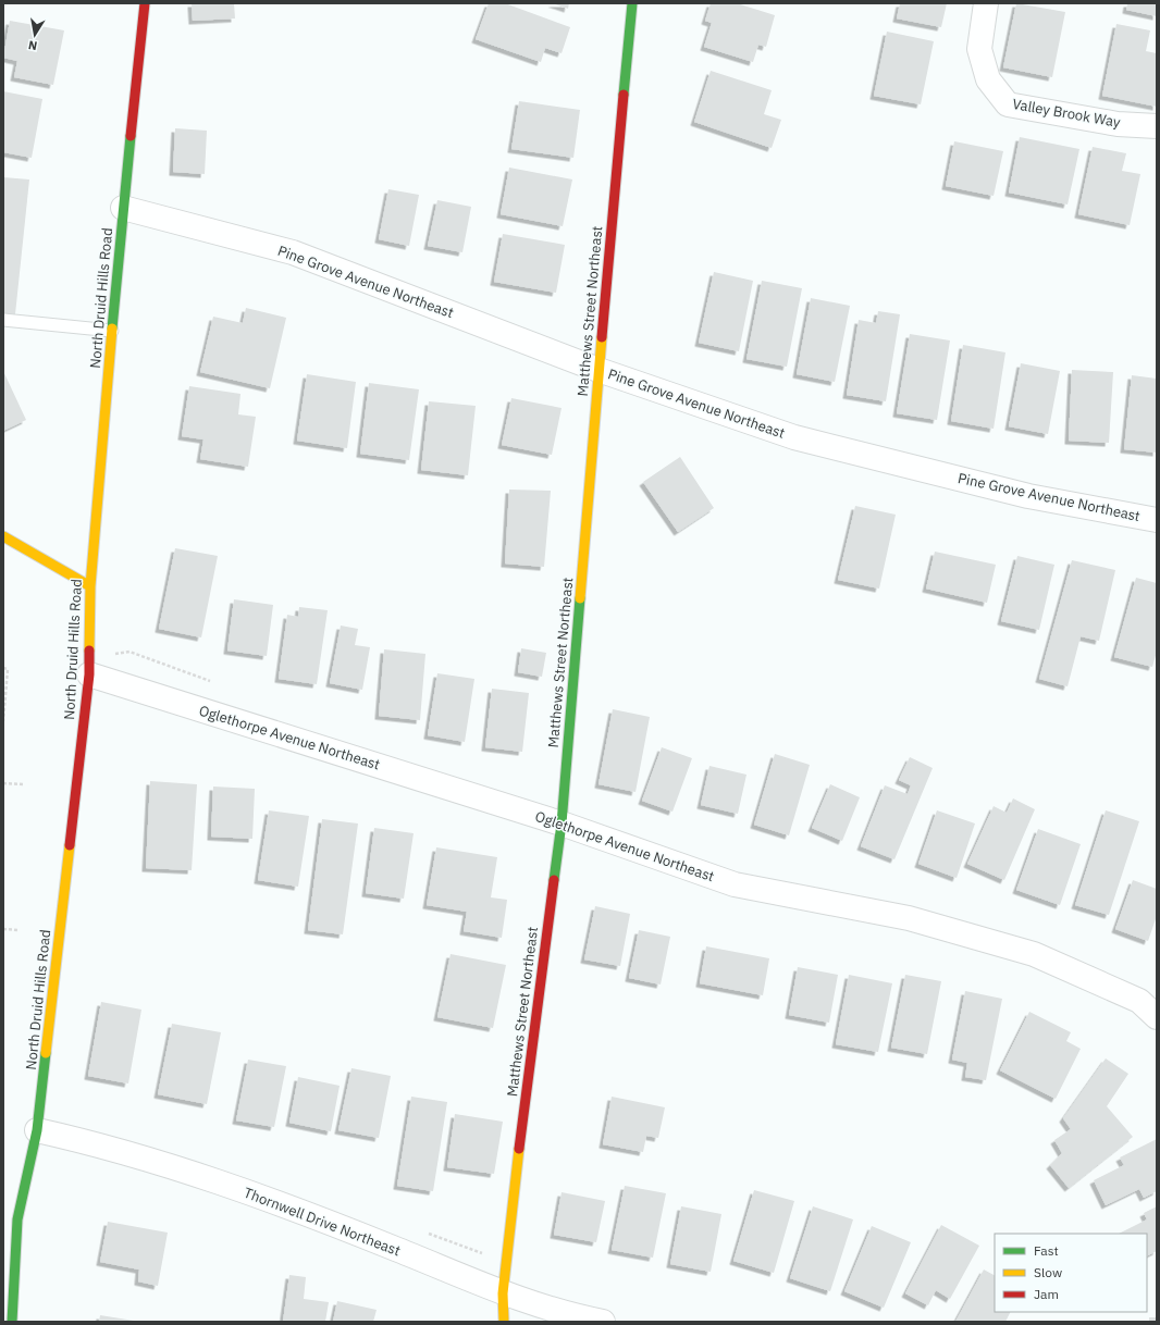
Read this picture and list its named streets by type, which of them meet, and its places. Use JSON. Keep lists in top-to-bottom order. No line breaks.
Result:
{"streets":{"street":["Valley Brook Way","Pine Grove Avenue Northeast","North Druid Hills Road","Matthews Street Northeast","Oglethorpe Avenue Northeast","Thornwell Drive Northeast"]},"crossings":[["Pine Grove Avenue Northeast","North Druid Hills Road"],["Pine Grove Avenue Northeast","Matthews Street Northeast"],["North Druid Hills Road","Oglethorpe Avenue Northeast"],["North Druid Hills Road","Thornwell Drive Northeast"],["Matthews Street Northeast","Oglethorpe Avenue Northeast"],["Matthews Street Northeast","Thornwell Drive Northeast"]],"legend":["Fast","Slow","Jam"],"north":"bottom"}
